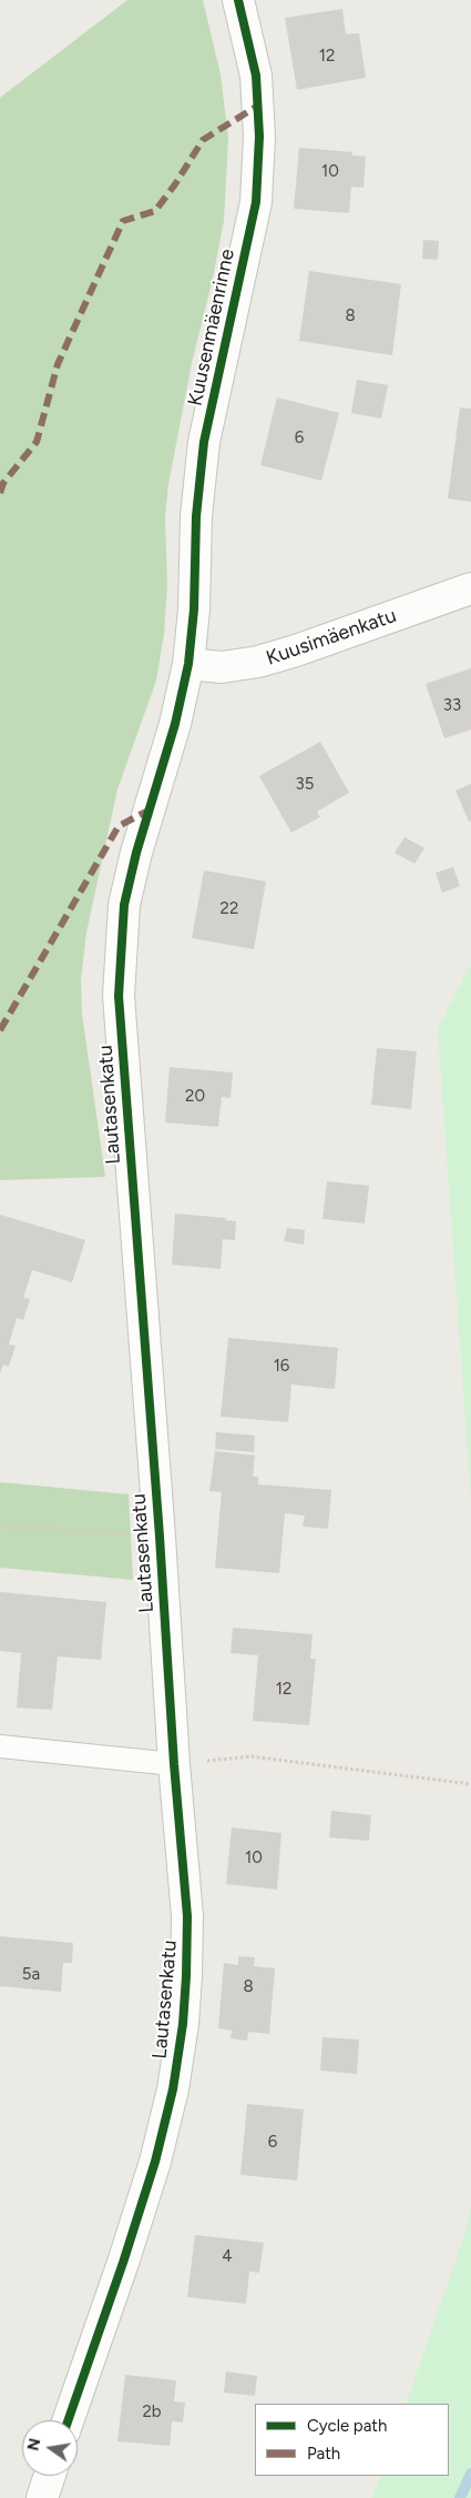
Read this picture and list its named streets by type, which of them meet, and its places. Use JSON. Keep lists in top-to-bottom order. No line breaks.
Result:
{"streets":{"street":["Kuusenmäenrinne","Kuusimäenkatu","Lautasenkatu"]},"crossings":[["Kuusenmäenrinne","Kuusimäenkatu"],["Kuusenmäenrinne","Lautasenkatu"],["Kuusimäenkatu","Lautasenkatu"]],"house_numbers":["12","10","8","6","33","35","22","20","16","12","10","5a","8","6","4","2b"],"legend":["Cycle path","Path"],"north":"left"}
